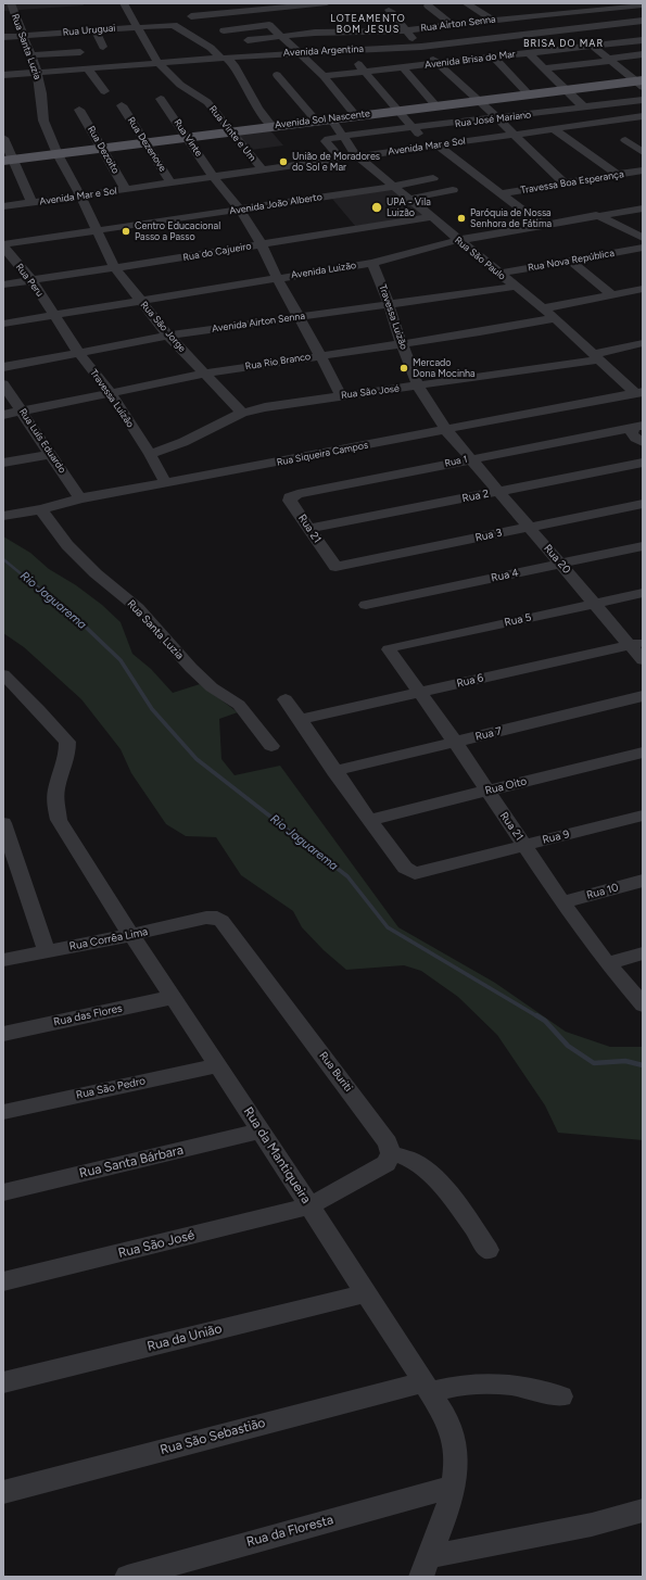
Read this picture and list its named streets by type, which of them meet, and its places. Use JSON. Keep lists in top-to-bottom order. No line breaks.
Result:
{"streets":{"main road":["Avenida Sol Nascente"],"street":["Rua Airton Senna","Rua Uruguai","Rua Santa Luzia","Avenida Argentina","Avenida Brisa do Mar","Rua José Mariano","Rua Vinte e Um","Rua Vinte","Rua Dezenove","Avenida Mar e Sol","Rua Dezoito","Travessa Boa Esperança","Avenida João Alberto","Rua do Cajueiro","Rua São Paulo","Rua Nova República","Avenida Luizão","Rua Peru","Travessa Luizão","Avenida Airton Senna","Rua São Jorge","Rua Rio Branco","Rua São José","Travessa Luízão","Rua Luís Eduardo","Rua Siqueira Campos","Rua 1","Rua 2","Rua 21","Rua 3","Rua 20","Rua 4","Rua 5","Rua 6","Rua 7","Rua Oito","Rua 9","Rua 10","Rua Corrêa Lima","Rua das Flores","Rua Buriti","Rua São Pedro","Rua da Mantiqueira","Rua Santa Bárbara","Rua da União","Rua São Sebastião","Rua da Floresta"]},"crossings":[["Rua Uruguai","Rua Santa Luzia"],["Rua Uruguai","Avenida Argentina"],["Rua Uruguai","Rua Vinte e Um"],["Rua Santa Luzia","Avenida Argentina"],["Rua Santa Luzia","Avenida Sol Nascente"],["Rua Santa Luzia","Rua São Jorge"],["Rua Santa Luzia","Rua Siqueira Campos"],["Avenida Argentina","Rua Vinte e Um"],["Avenida Sol Nascente","Rua Vinte e Um"],["Avenida Sol Nascente","Rua Vinte"],["Avenida Sol Nascente","Rua Dezenove"],["Avenida Sol Nascente","Rua Dezoito"],["Avenida Sol Nascente","Rua São Paulo"],["Avenida Sol Nascente","Rua São Jorge"],["Rua José Mariano","Avenida Mar e Sol"],["Rua José Mariano","Rua São Paulo"],["Rua Vinte e Um","Avenida Mar e Sol"],["Rua Vinte","Avenida Mar e Sol"],["Rua Vinte","Avenida João Alberto"],["Rua Vinte","Rua do Cajueiro"],["Rua Vinte","Avenida Luizão"],["Rua Vinte","Avenida Airton Senna"],["Rua Vinte","Rua Rio Branco"],["Rua Vinte","Rua São José"],["Rua Dezenove","Avenida Mar e Sol"],["Avenida Mar e Sol","Rua Dezoito"],["Avenida Mar e Sol","Rua São Paulo"],["Avenida Mar e Sol","Rua São Jorge"],["Avenida João Alberto","Rua São Paulo"],["Avenida João Alberto","Rua Peru"],["Avenida João Alberto","Rua São Jorge"],["Rua do Cajueiro","Rua São Paulo"],["Rua do Cajueiro","Rua Peru"],["Rua do Cajueiro","Rua São Jorge"],["Rua São Paulo","Rua Nova República"],["Rua São Paulo","Avenida Luizão"],["Rua São Paulo","Avenida Airton Senna"],["Rua São Paulo","Rua Rio Branco"],["Rua São Paulo","Rua São José"],["Rua São Paulo","Rua Siqueira Campos"],["Avenida Luizão","Rua Peru"],["Avenida Luizão","Travessa Luizão"],["Avenida Luizão","Rua São Jorge"],["Avenida Luizão","Travessa Luízão"],["Rua Peru","Travessa Luízão"],["Travessa Luizão","Avenida Airton Senna"],["Travessa Luizão","Rua Rio Branco"],["Travessa Luizão","Rua São José"],["Travessa Luizão","Rua Siqueira Campos"],["Travessa Luizão","Rua 1"],["Travessa Luizão","Rua 20"],["Avenida Airton Senna","Rua São Jorge"],["Avenida Airton Senna","Travessa Luízão"],["Rua São Jorge","Rua Rio Branco"],["Rua São Jorge","Rua São José"],["Rua Rio Branco","Travessa Luízão"],["Rua Rio Branco","Rua Luís Eduardo"],["Rua São José","Travessa Luízão"],["Rua São José","Rua da Mantiqueira"],["Travessa Luízão","Rua Siqueira Campos"],["Rua Luís Eduardo","Rua Siqueira Campos"],["Rua 1","Rua 21"],["Rua 1","Rua 20"],["Rua 2","Rua 21"],["Rua 2","Rua 20"],["Rua 21","Rua 3"],["Rua 21","Rua 5"],["Rua 21","Rua 6"],["Rua 21","Rua 7"],["Rua 21","Rua Oito"],["Rua 21","Rua 9"],["Rua 21","Rua 10"],["Rua 3","Rua 20"],["Rua 20","Rua 4"],["Rua 20","Rua 5"],["Rua 20","Rua 6"],["Rua Oito","Rua 9"],["Rua Corrêa Lima","Rua Buriti"],["Rua Corrêa Lima","Rua da Mantiqueira"],["Rua das Flores","Rua da Mantiqueira"],["Rua São Pedro","Rua da Mantiqueira"],["Rua da Mantiqueira","Rua Santa Bárbara"],["Rua da Mantiqueira","Rua da União"],["Rua da Mantiqueira","Rua São Sebastião"],["Rua da Mantiqueira","Rua da Floresta"]],"districts":["LOTEAMENTO BOM JESUS","BRISA DO MAR"],"water":["Rio Jaguarema"],"places":["União de Moradores do Sol e Mar","UPA - Vila Luizão","Paróquia de Nossa Senhora de Fátima","Centro Educacional Passo a Passo","Mercado Dona Mocinha"]}
